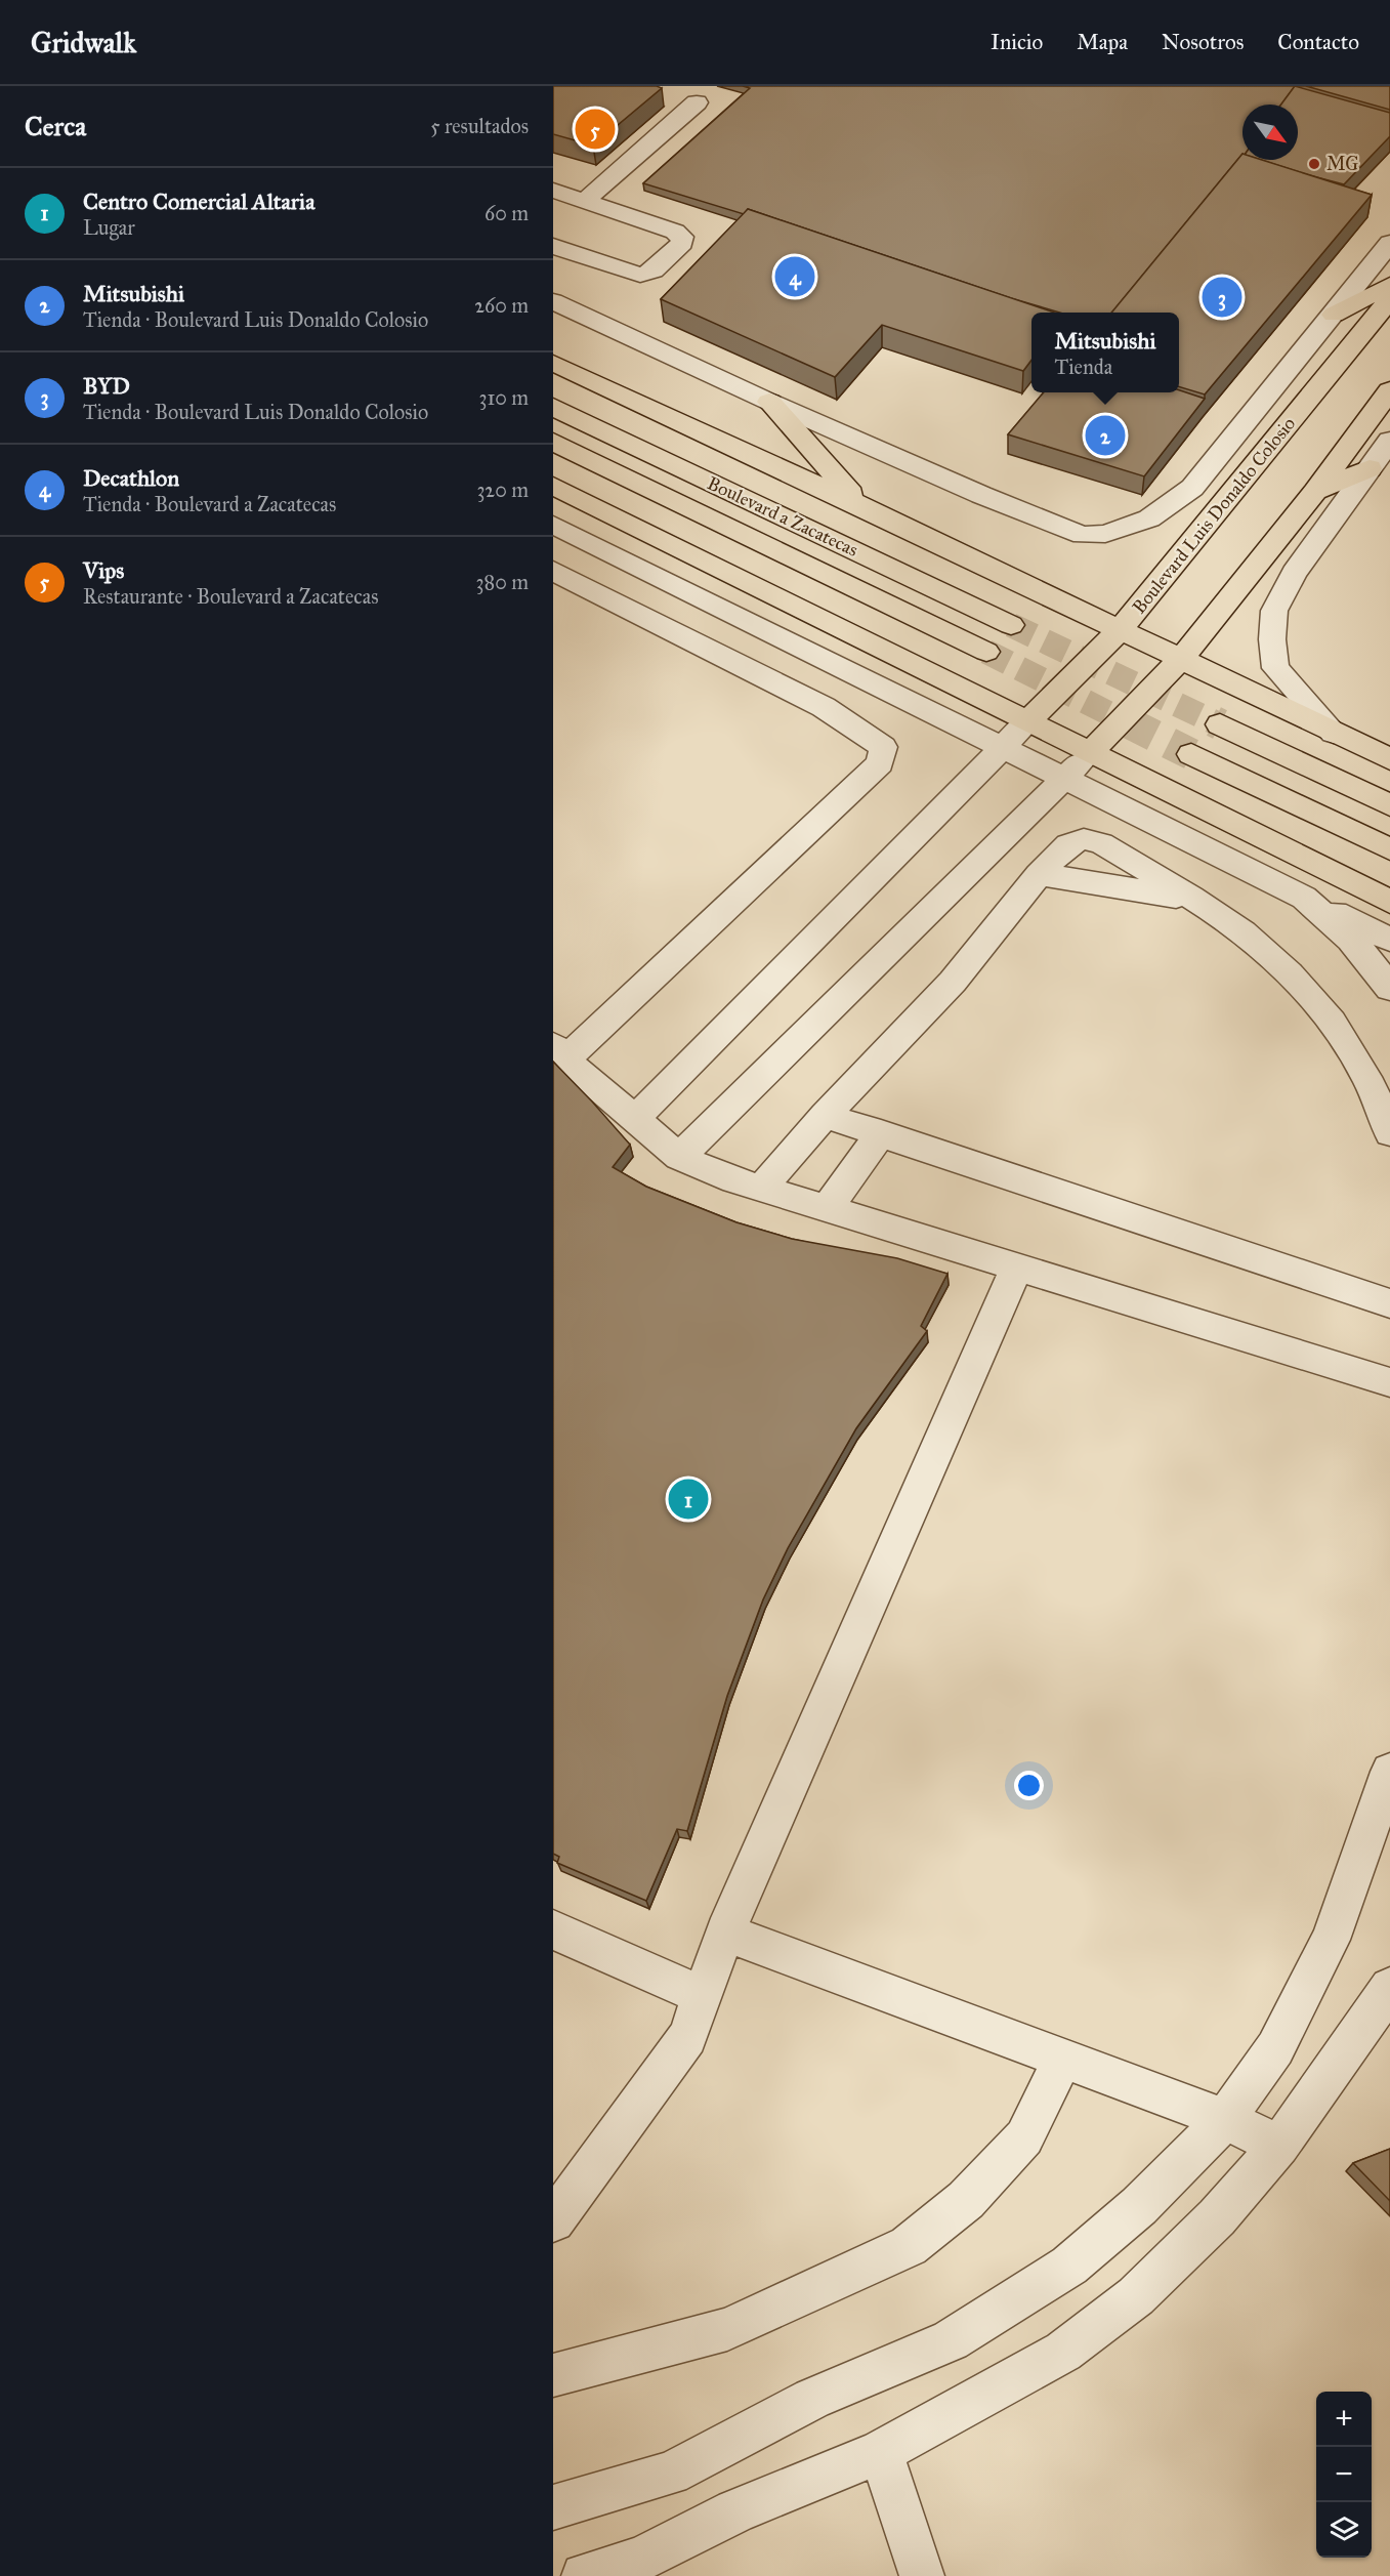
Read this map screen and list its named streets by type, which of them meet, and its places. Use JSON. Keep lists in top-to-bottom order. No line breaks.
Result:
{"streets":{"main road":["Boulevard Luis Donaldo Colosio","Boulevard a Zacatecas"]},"places":["MG"],"north":"bottom right","page":{"header":"Gridwalk","nav":["Inicio","Mapa","Nosotros","Contacto"],"heading":["Cerca","5 resultados"],"pins":["5","4","3","2","1"],"list":[{"mark":"1","name":"Centro Comercial Altaria","note":"Lugar","value":"60 m"},{"mark":"2","name":"Mitsubishi","note":"Tienda · Boulevard Luis Donaldo Colosio","value":"260 m"},{"mark":"3","name":"BYD","note":"Tienda · Boulevard Luis Donaldo Colosio","value":"310 m"},{"mark":"4","name":"Decathlon","note":"Tienda · Boulevard a Zacatecas","value":"320 m"},{"mark":"5","name":"Vips","note":"Restaurante · Boulevard a Zacatecas","value":"380 m"}],"popup":["Mitsubishi","Tienda"],"map_buttons":["+","−"]}}
